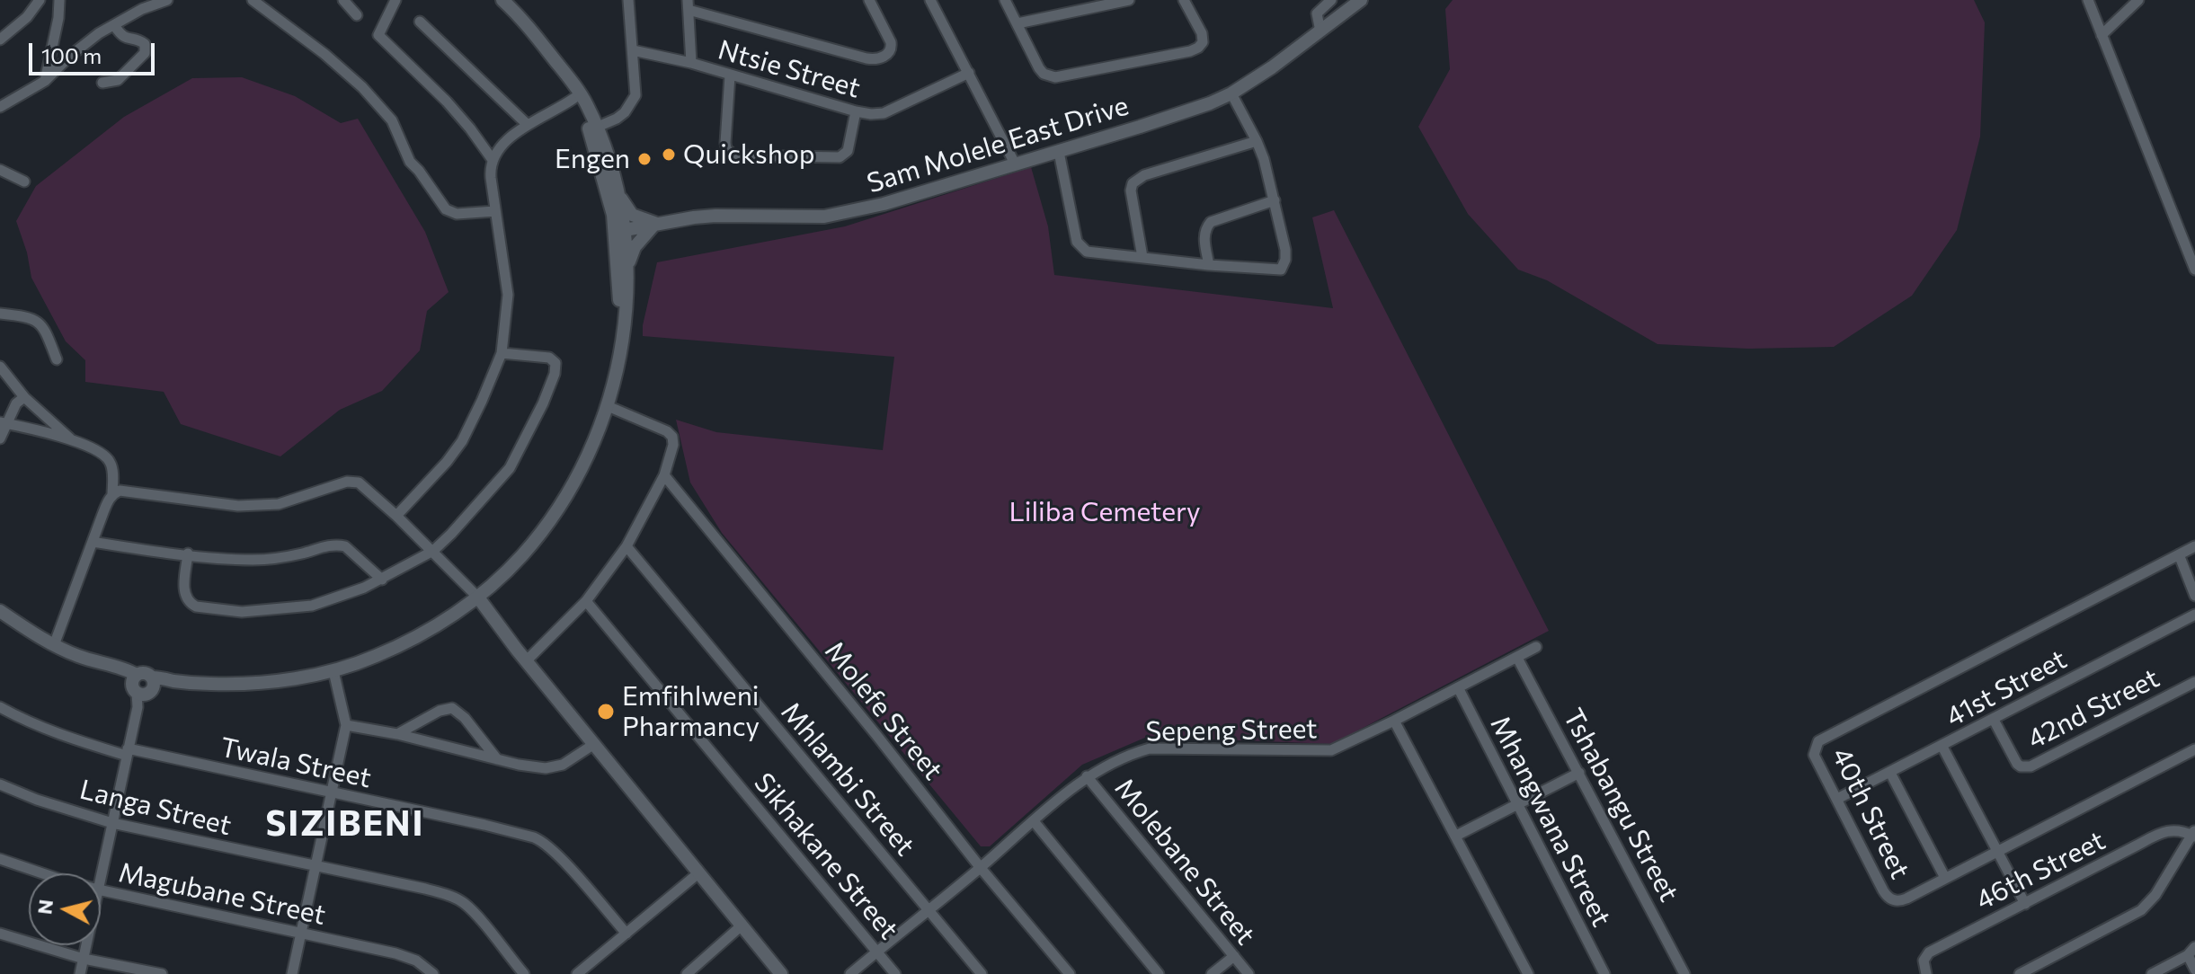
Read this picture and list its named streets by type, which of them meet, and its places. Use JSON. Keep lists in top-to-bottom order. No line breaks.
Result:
{"streets":{"street":["Ntsie Street","Sam Molele East Drive","41st Street","42nd Street","Molefe Street","Sepeng Street","Twala Street","Mhlambi Street","Tshabangu Street","Langa Street","40th Street","Mhangwana Street","Sikhakane Street","Molebane Street","46th Street","Magubane Street"]},"crossings":[["41st Street","42nd Street"],["41st Street","40th Street"],["Molefe Street","Sepeng Street"],["Sepeng Street","Mhlambi Street"],["Sepeng Street","Tshabangu Street"],["Sepeng Street","Mhangwana Street"],["Sepeng Street","Sikhakane Street"],["Sepeng Street","Molebane Street"]],"districts":["SIZIBENI"],"parks":["Liliba Cemetery"],"places":["Quickshop","Engen","Emfihlweni Pharmancy"],"scale_bar":"100 m","north":"left"}
